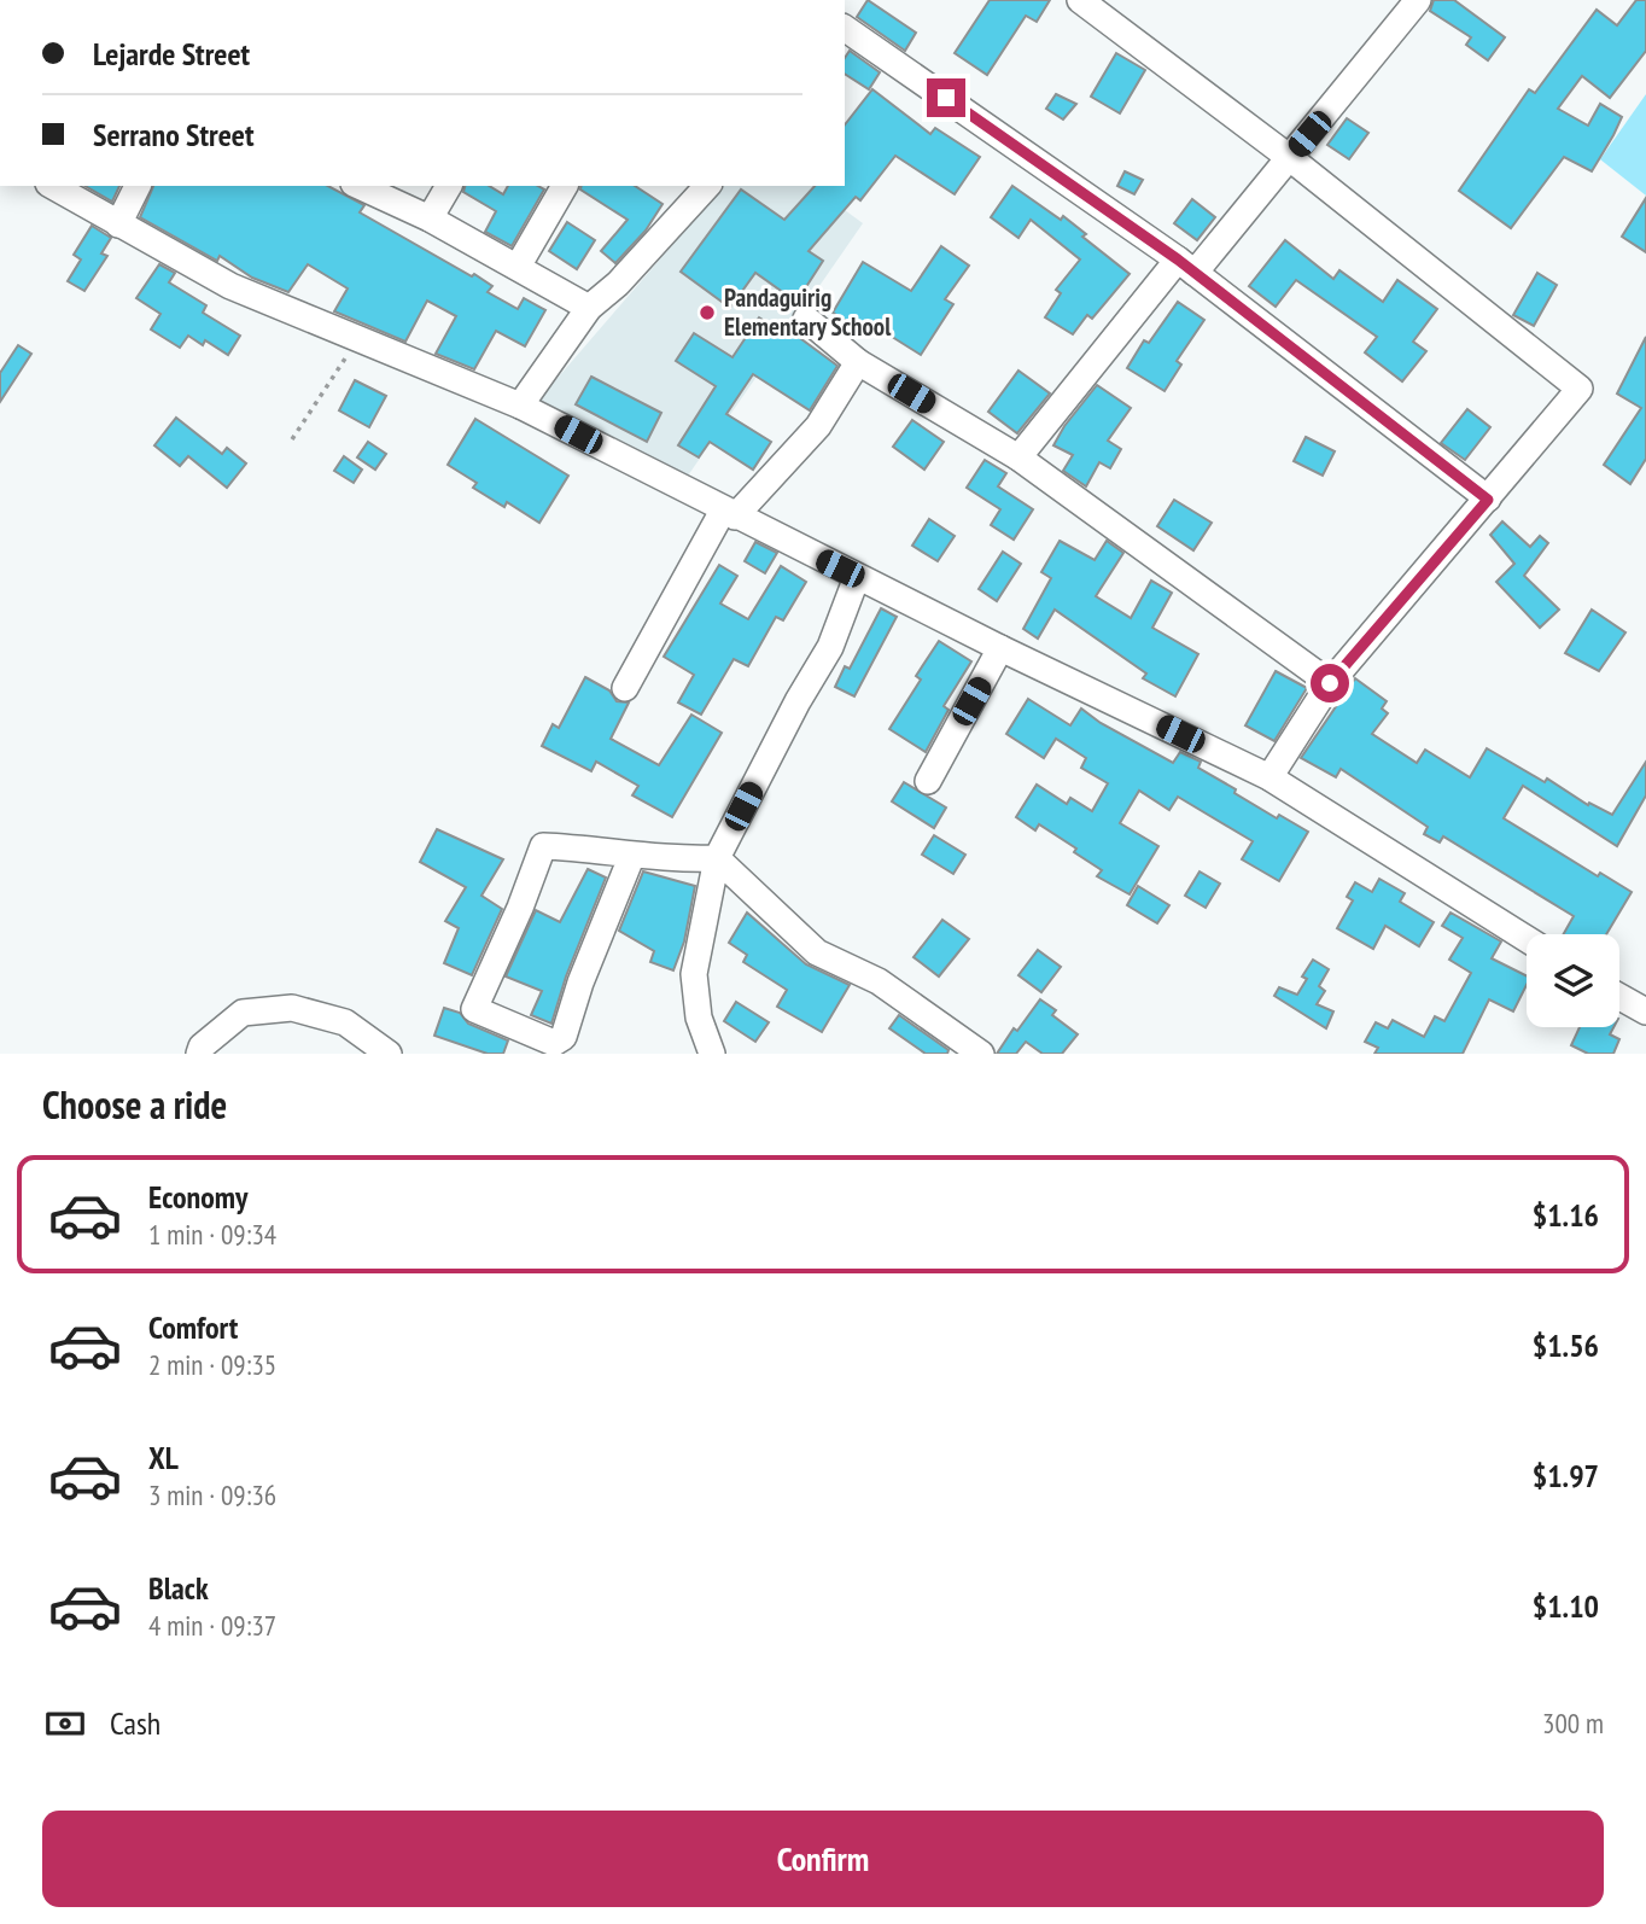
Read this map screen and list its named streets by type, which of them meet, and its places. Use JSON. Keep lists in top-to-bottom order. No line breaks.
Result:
{"places":["Pandaguirig Elementary School"],"page":{"banner":["Lejarde Street","Serrano Street"],"heading":"Choose a ride","list":[{"name":"Economy","note":"1 min · 09:34","value":"$1.16"},{"name":"Comfort","note":"2 min · 09:35","value":"$1.56"},{"name":"XL","note":"3 min · 09:36","value":"$1.97"},{"name":"Black","note":"4 min · 09:37","value":"$1.10"}],"pay":["Cash","300 m"],"buttons":"Confirm"}}
